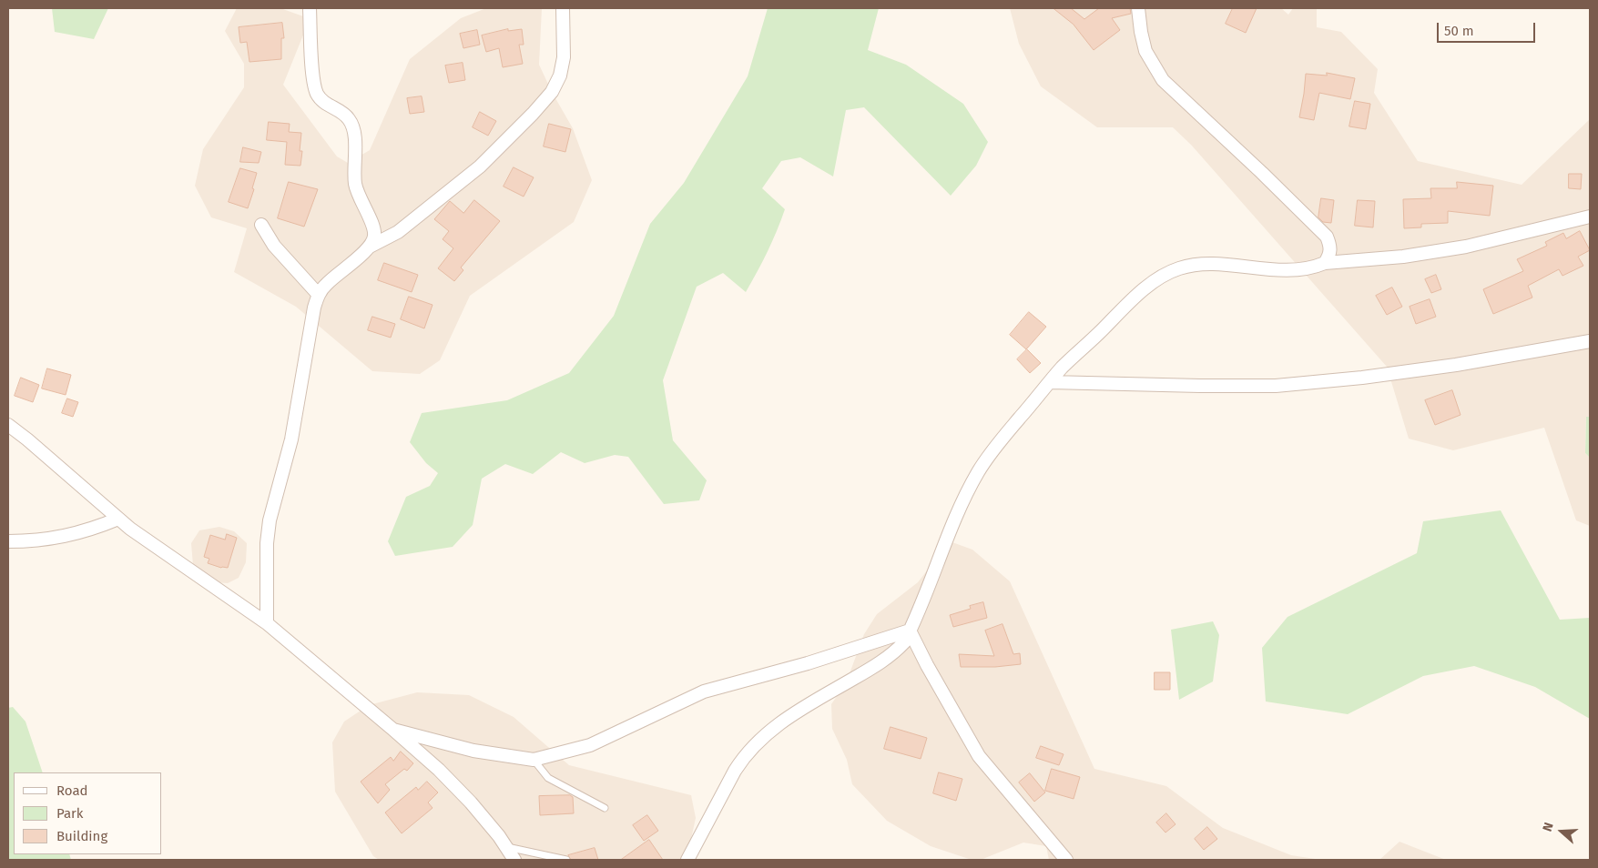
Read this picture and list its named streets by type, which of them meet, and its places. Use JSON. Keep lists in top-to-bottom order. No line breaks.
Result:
{"legend":["Road","Park","Building"],"scale_bar":"50 m","north":"left"}
